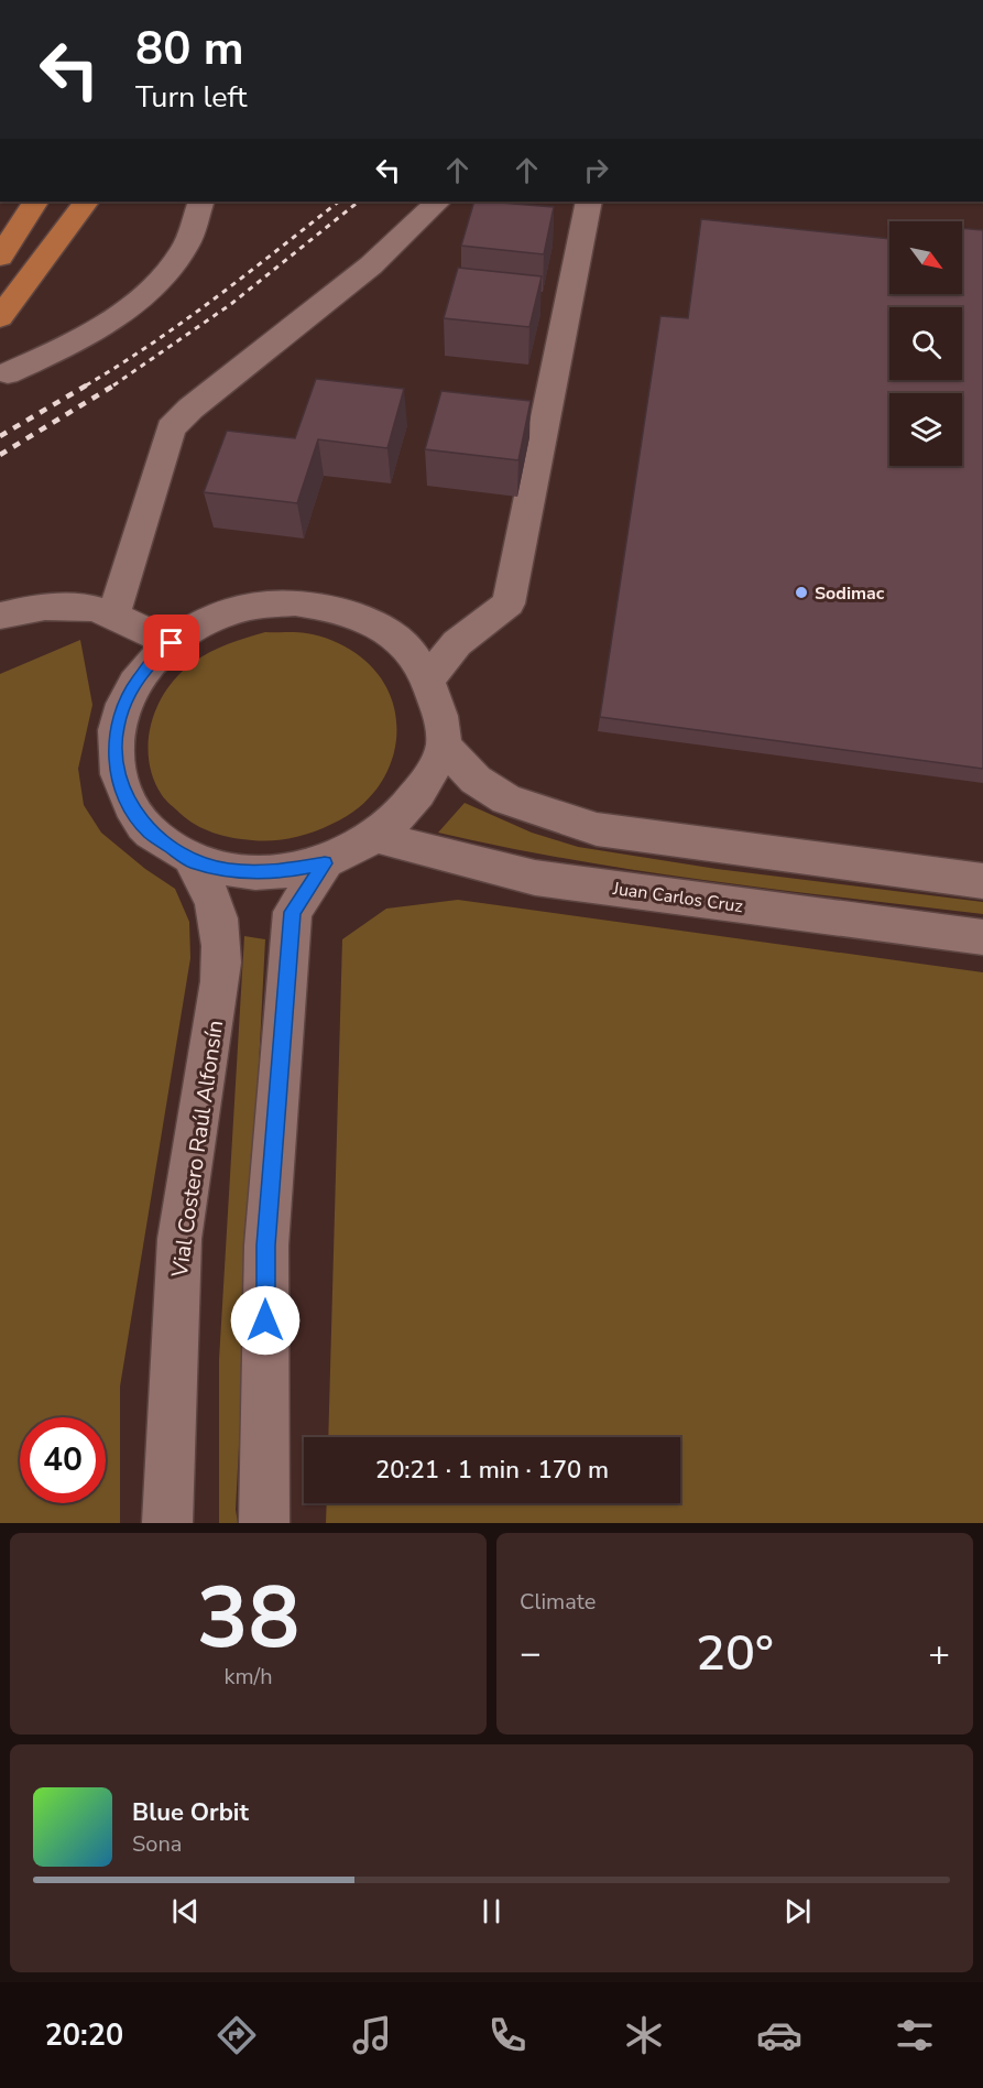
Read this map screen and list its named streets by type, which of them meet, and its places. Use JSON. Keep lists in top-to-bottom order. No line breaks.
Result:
{"streets":{"street":["Juan Carlos Cruz","Vial Costero Raúl Alfonsín"]},"places":["Sodimac"],"north":"bottom right","page":{"turn":["80 m","Turn left"],"limit":"40","trip":"20:21 · 1 min · 170 m","tile":[["38","km/h"],"Climate"],"heat":["−","20°","+"],"song":["Blue Orbit","Sona"],"tabs":"20:20"}}
